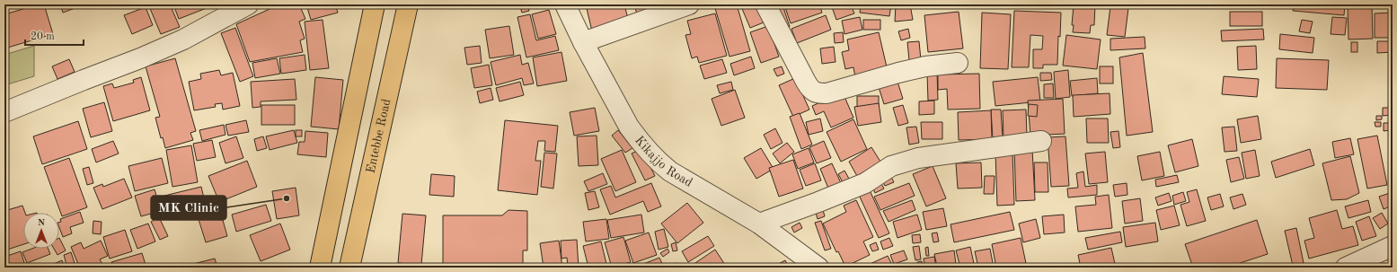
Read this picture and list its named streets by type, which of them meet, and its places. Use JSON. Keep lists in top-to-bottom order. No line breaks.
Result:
{"streets":{"main road":["Entebbe Road"],"street":["Kikajjo Road"]},"places":["MK Clinic"],"scale_bar":"20 m","north":"top"}
